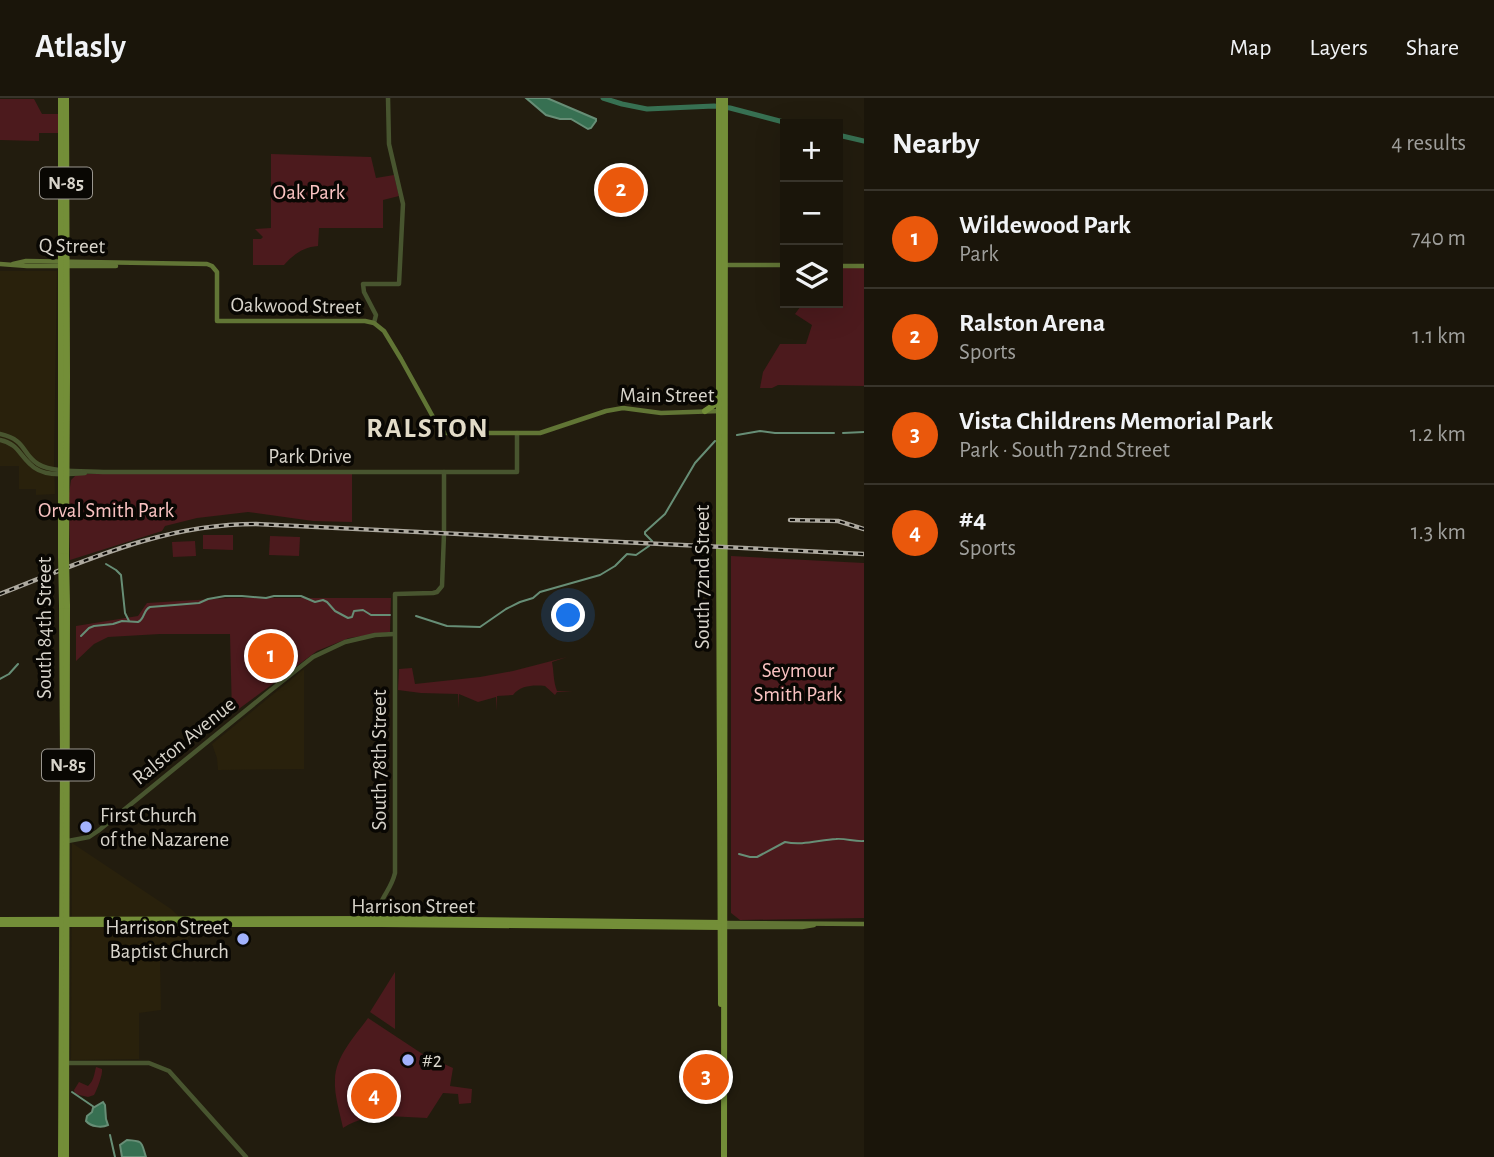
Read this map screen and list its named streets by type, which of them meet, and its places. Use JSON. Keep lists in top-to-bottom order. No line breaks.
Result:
{"streets":{"main road":["N-85","Q Street","Oakwood Street","Main Street","South 72nd Street","South 84th Street","Harrison Street"],"street":["Park Drive","Ralston Avenue","South 78th Street"]},"crossings":[["Q Street","Oakwood Street"],["Q Street","South 84th Street"],["Oakwood Street","Main Street"],["Main Street","Park Drive"],["Main Street","South 72nd Street"],["Park Drive","South 84th Street"],["Park Drive","South 78th Street"],["South 72nd Street","Harrison Street"],["South 84th Street","Ralston Avenue"],["South 84th Street","Harrison Street"],["Ralston Avenue","South 78th Street"],["South 78th Street","Harrison Street"]],"districts":["RALSTON"],"parks":["Oak Park","Orval Smith Park","Seymour Smith Park"],"places":["First Church of the Nazarene","Harrison Street Baptist Church","#2"],"page":{"header":"Atlasly","nav":["Map","Layers","Share"],"heading":["Nearby","4 results"],"map_buttons":["+","−"],"pins":["2","1","3","4"],"list":[{"mark":"1","name":"Wildewood Park","note":"Park","value":"740 m"},{"mark":"2","name":"Ralston Arena","note":"Sports","value":"1.1 km"},{"mark":"3","name":"Vista Childrens Memorial Park","note":"Park · South 72nd Street","value":"1.2 km"},{"mark":"4","name":"#4","note":"Sports","value":"1.3 km"}]}}
